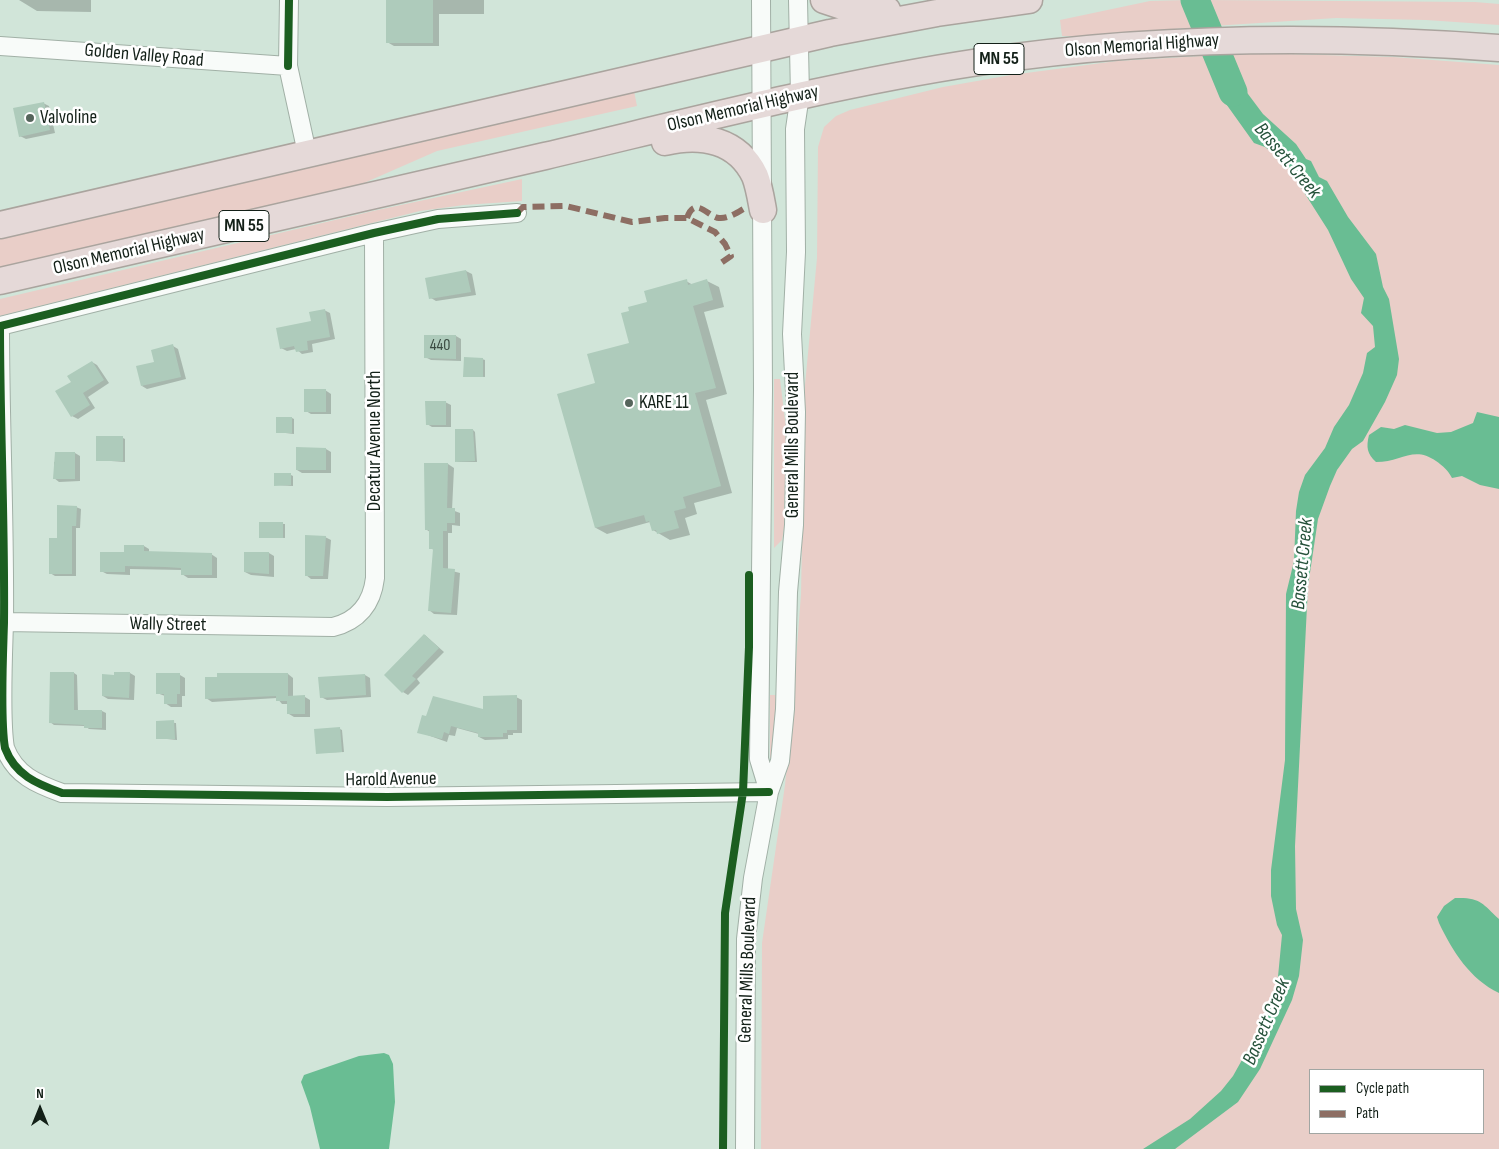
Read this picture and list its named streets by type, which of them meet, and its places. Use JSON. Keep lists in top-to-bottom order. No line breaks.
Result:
{"streets":{"highway":["Olson Memorial Highway","MN 55"],"street":["Golden Valley Road","Decatur Avenue North","General Mills Boulevard","Wally Street","Harold Avenue"]},"crossings":[["Olson Memorial Highway","General Mills Boulevard"],["Decatur Avenue North","Wally Street"],["General Mills Boulevard","Harold Avenue"],["Wally Street","Harold Avenue"]],"water":["Bassett Creek"],"places":["Valvoline","KARE 11"],"house_numbers":["440"],"legend":["Cycle path","Path"],"north":"top"}
